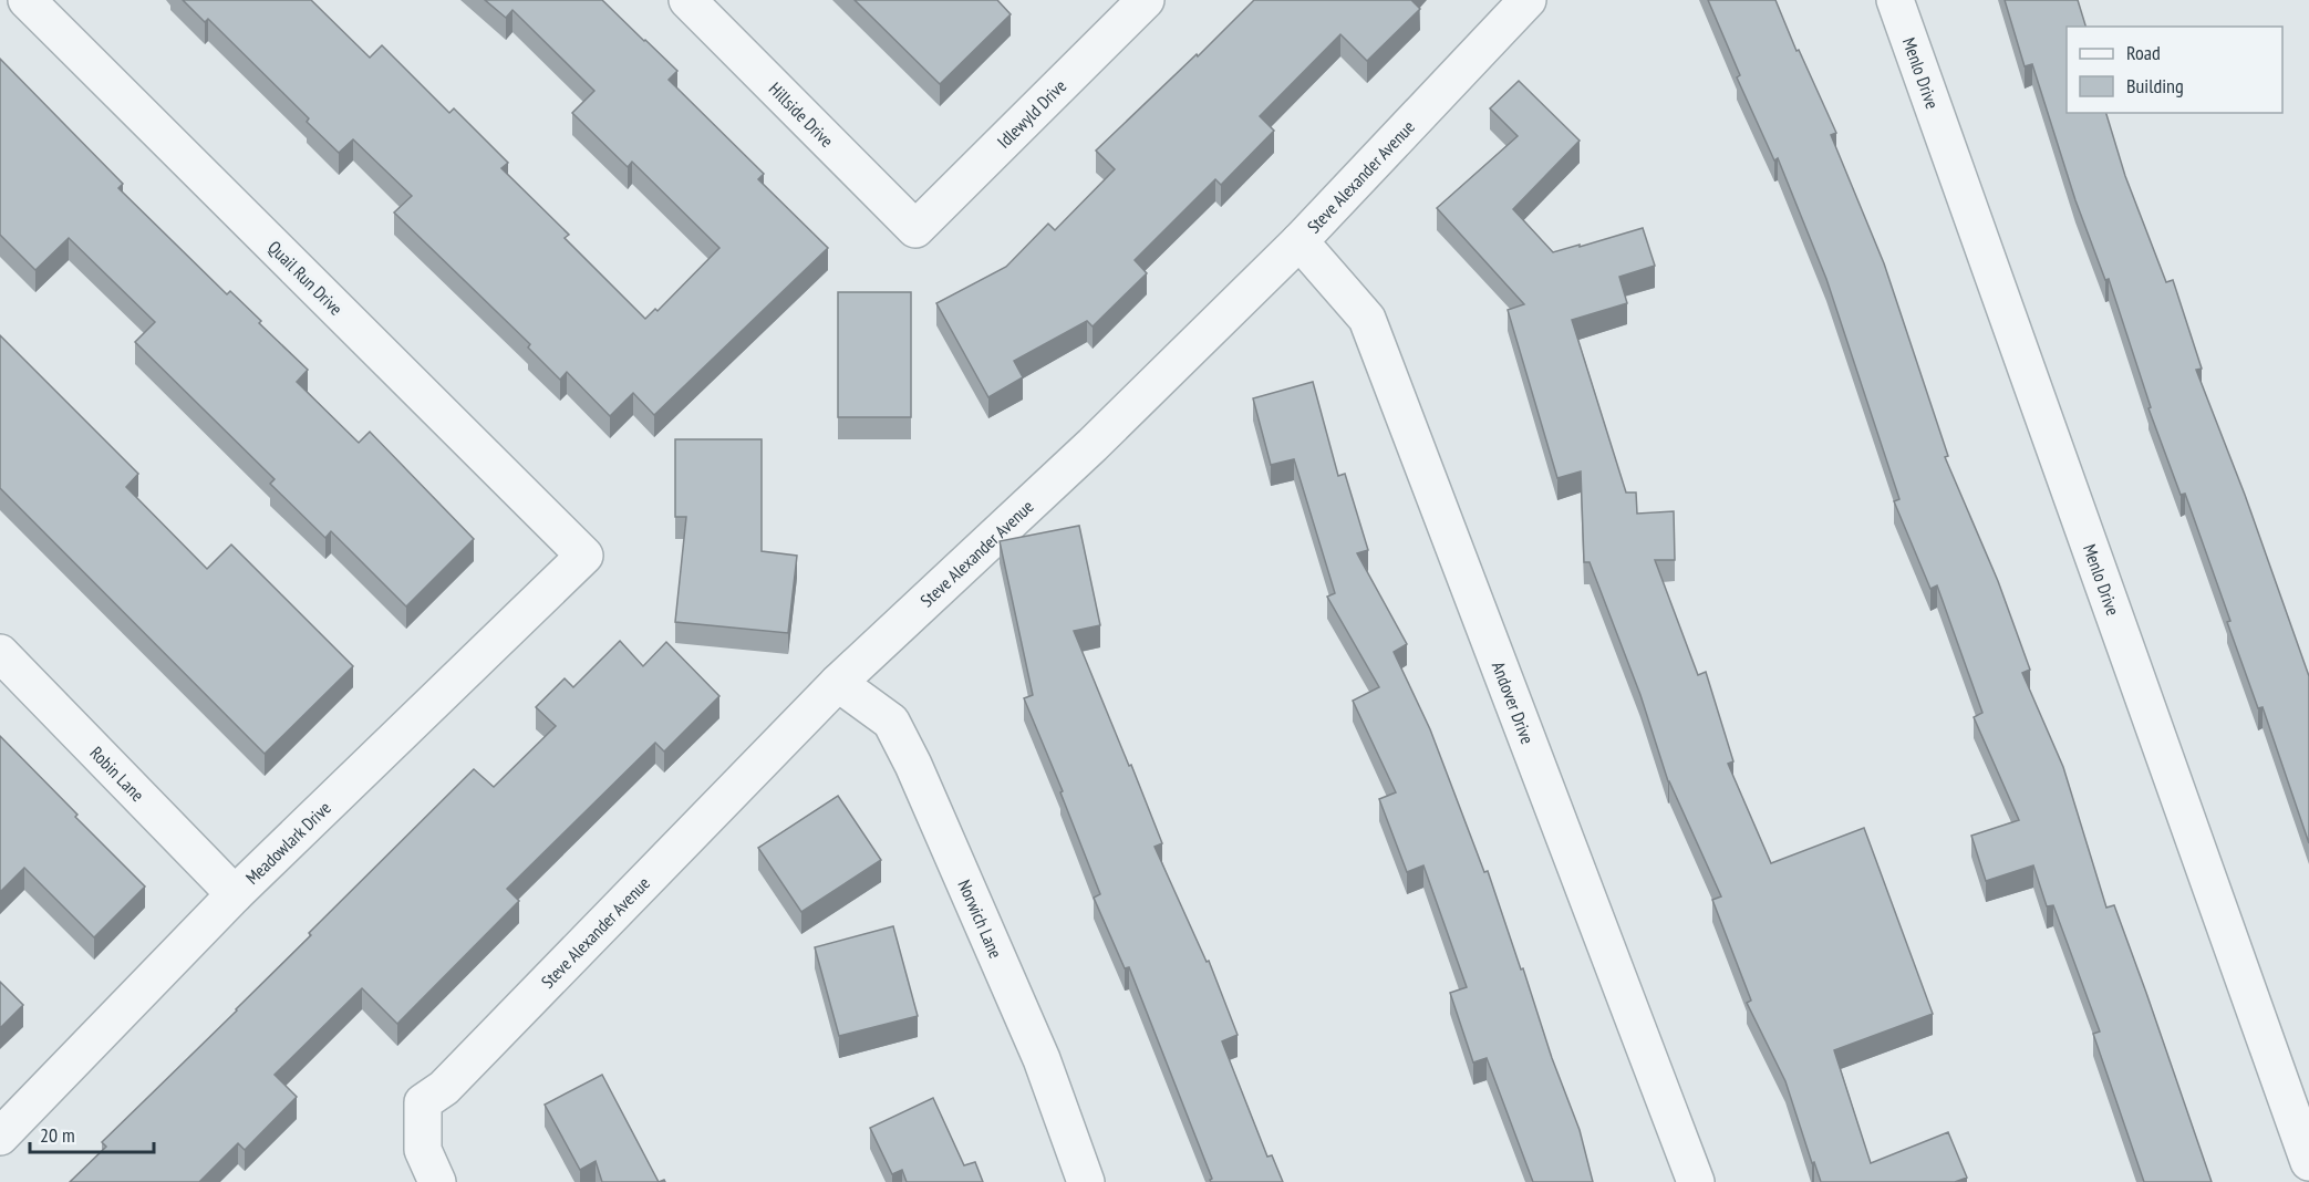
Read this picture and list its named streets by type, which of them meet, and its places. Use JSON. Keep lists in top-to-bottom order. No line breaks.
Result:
{"streets":{"street":["Menlo Drive","Hillside Drive","Idlewyld Drive","Steve Alexander Avenue","Quail Run Drive","Andover Drive","Robin Lane","Meadowlark Drive","Norwich Lane"]},"crossings":[["Hillside Drive","Idlewyld Drive"],["Steve Alexander Avenue","Andover Drive"],["Steve Alexander Avenue","Norwich Lane"],["Quail Run Drive","Meadowlark Drive"],["Robin Lane","Meadowlark Drive"]],"legend":["Road","Building"],"scale_bar":"20 m"}
